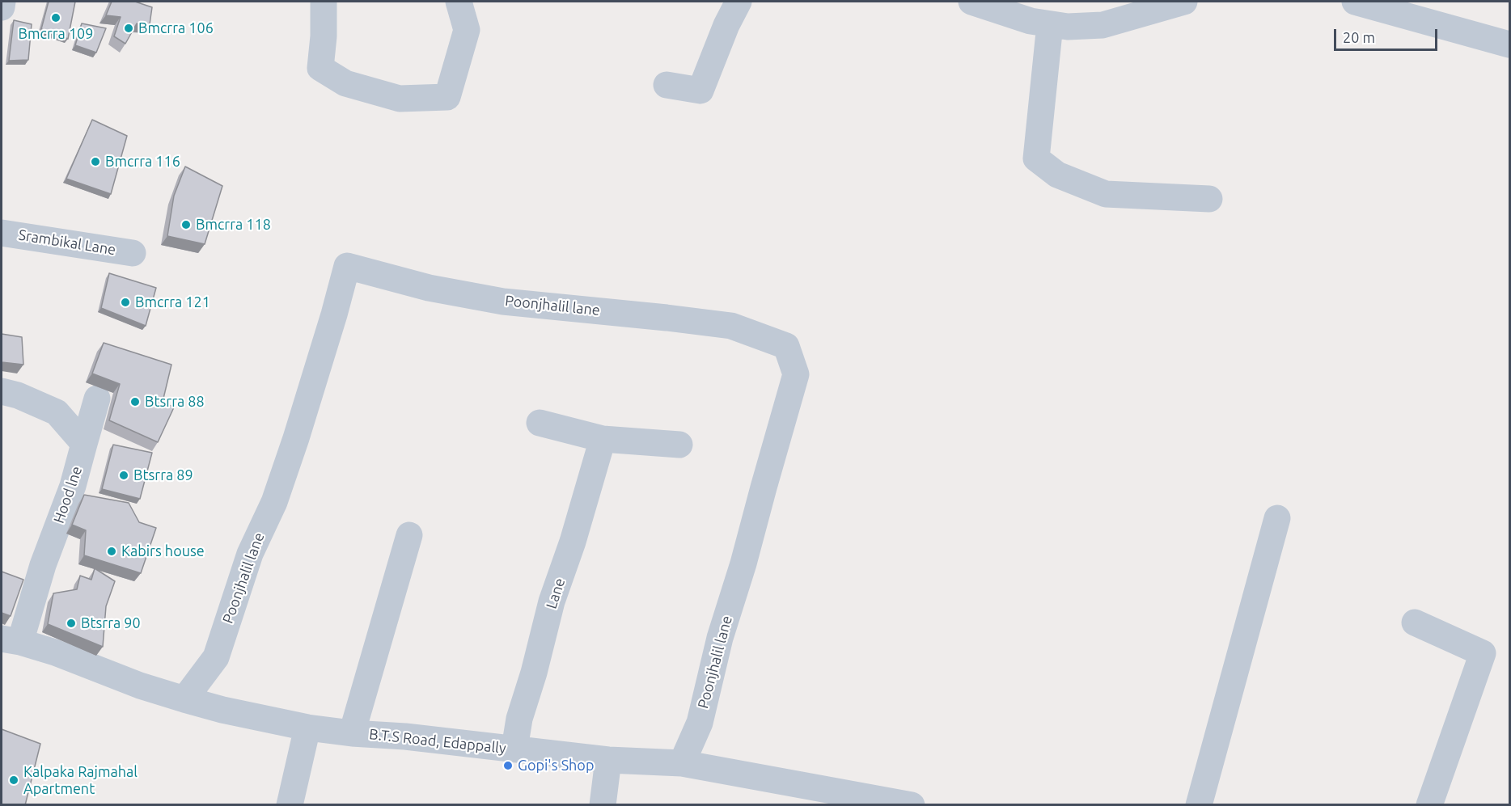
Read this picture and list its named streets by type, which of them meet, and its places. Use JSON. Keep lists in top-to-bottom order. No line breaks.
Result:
{"streets":{"street":["Srambikal Lane","Poonjhalil lane","Hood lne","Lane","B.T.S Road, Edappally"]},"crossings":[["Poonjhalil lane","B.T.S Road, Edappally"],["Hood lne","B.T.S Road, Edappally"],["Lane","B.T.S Road, Edappally"]],"places":["Bmcrra 109","Bmcrra 106","Bmcrra 116","Bmcrra 118","Bmcrra 121","Btsrra 88","Btsrra 89","Kabirs house","Btsrra 90","Gopi's Shop","Kalpaka Rajmahal Apartment"],"scale_bar":"20 m"}
